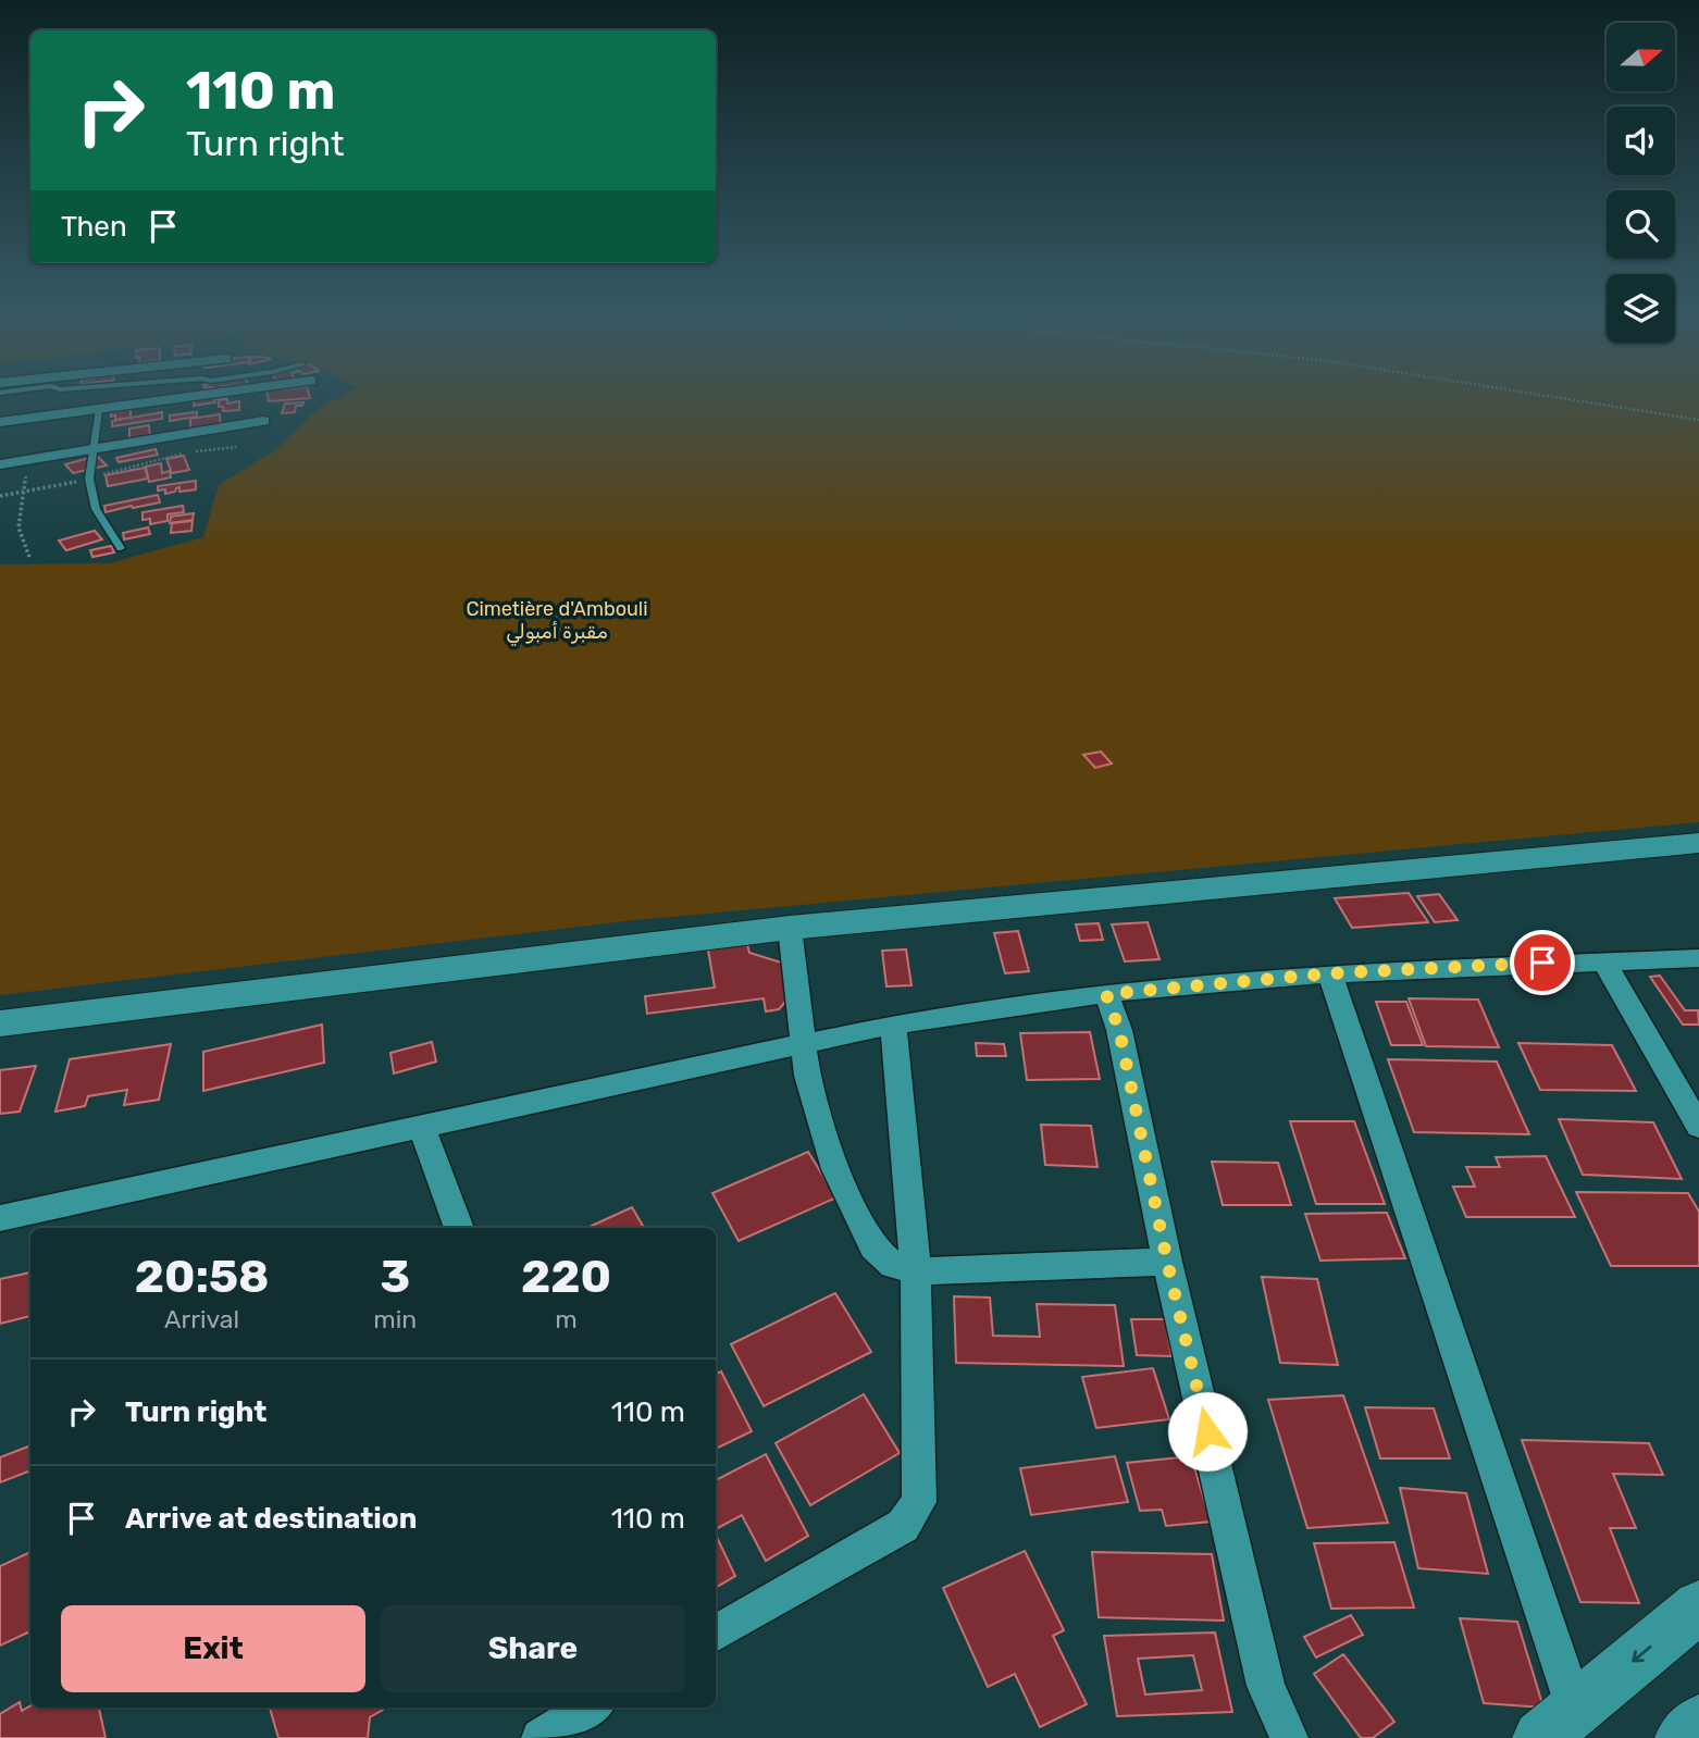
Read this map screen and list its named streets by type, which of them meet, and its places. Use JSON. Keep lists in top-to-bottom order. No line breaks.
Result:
{"parks":["Cimetière d'Ambouli مقبرة أمبولي"],"north":"right","page":{"turn":["110 m","Turn right"],"then":"Then","eta":["20:58","Arrival","3","min","220","m"],"list":[{"name":"Turn right","value":"110 m"},{"name":"Arrive at destination","value":"110 m"}],"buttons":["Exit","Share"]}}
